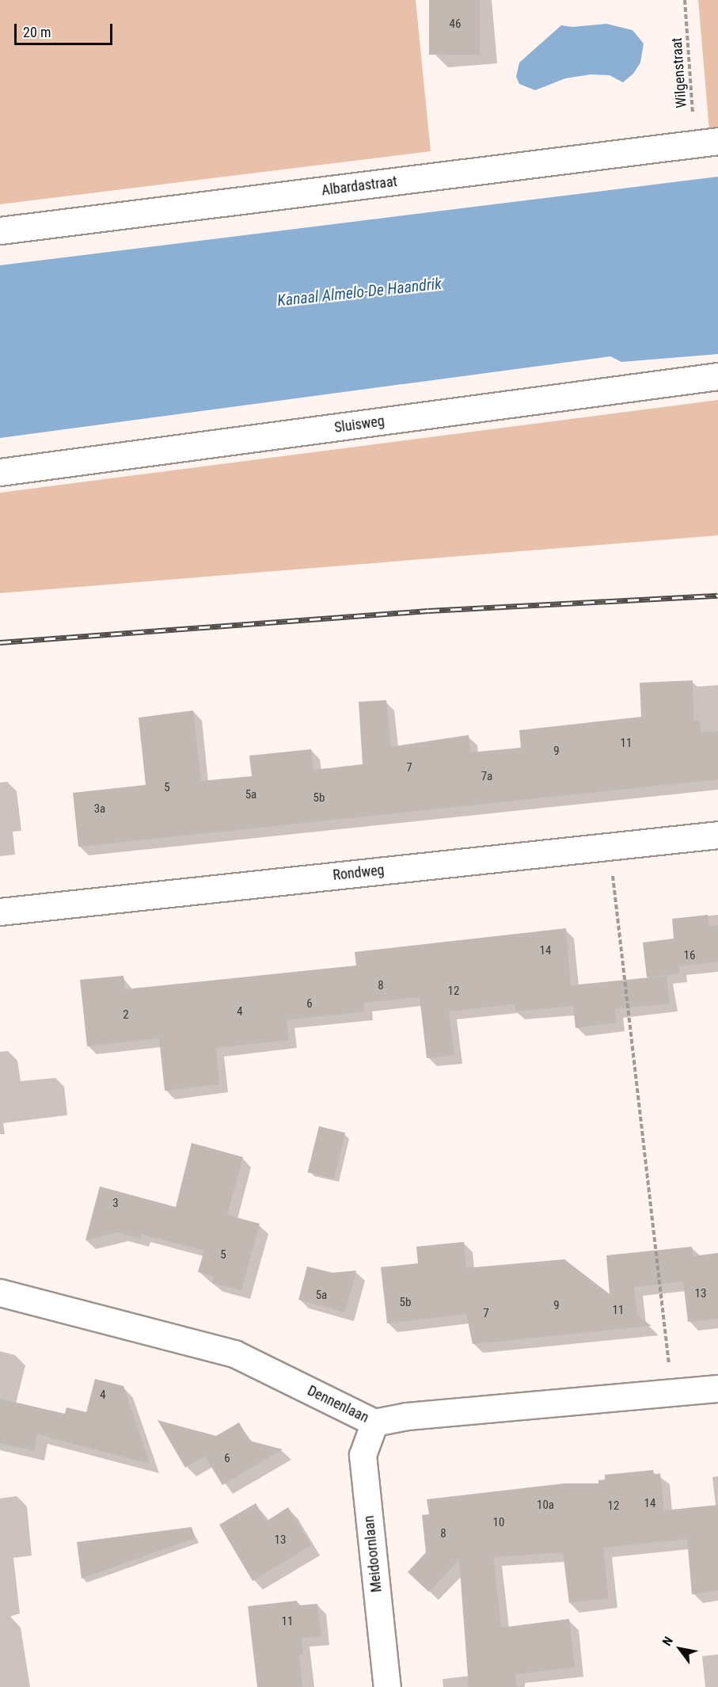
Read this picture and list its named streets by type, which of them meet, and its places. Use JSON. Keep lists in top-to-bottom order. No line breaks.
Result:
{"streets":{"street":["Albardastraat","Sluisweg","Rondweg","Dennenlaan","Meidoornlaan"],"path":["Wilgenstraat"]},"crossings":[["Wilgenstraat","Albardastraat"],["Dennenlaan","Meidoornlaan"]],"water":["Kanaal Almelo-De Haandrik"],"house_numbers":["46","11","9","7","7a","5","5a","5b","3a","14","16","8","12","6","4","2","3","5","13","5a","5b","9","11","7","4","6","14","10a","12","10","8","13","11"],"scale_bar":"20 m","north":"top left"}
